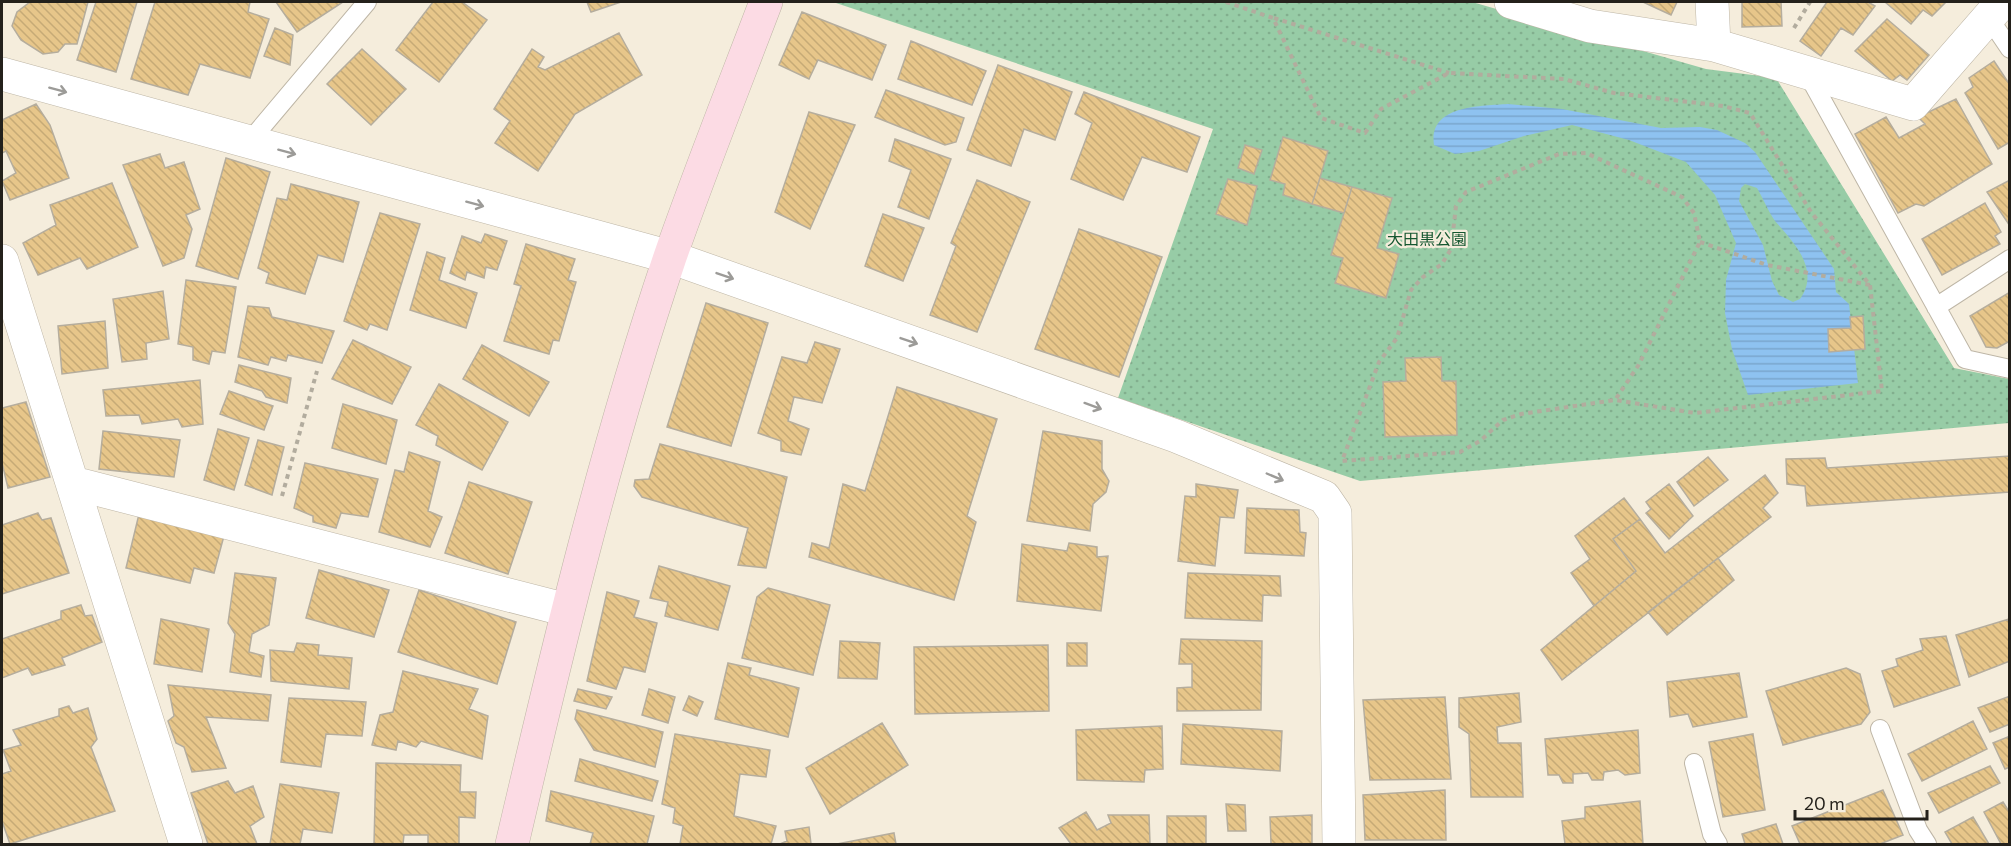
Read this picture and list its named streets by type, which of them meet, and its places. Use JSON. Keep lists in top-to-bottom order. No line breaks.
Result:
{"parks":["大田黒公園"],"scale_bar":"20 m"}
